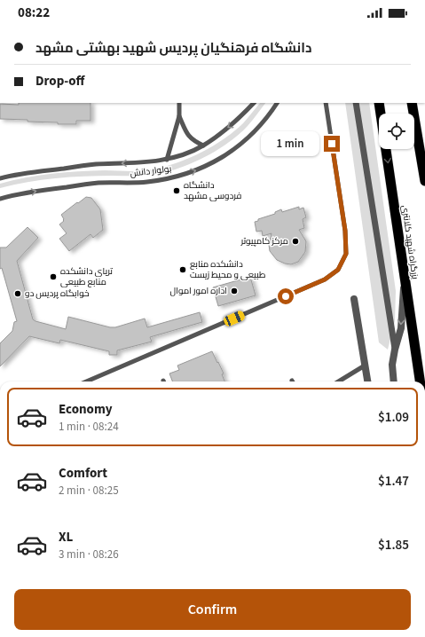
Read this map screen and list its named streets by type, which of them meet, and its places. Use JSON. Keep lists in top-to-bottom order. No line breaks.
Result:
{"streets":{"highway":["بزرگراه شهید کلانتری"],"lane":["بولوار دانش"]},"places":["دانشگاه فردوسی مشهد","مرکز کامپیوتر","دانشکده منابع طبیعی و محیط زیست","تریای دانشکده منابع طبیعی","اداره امور اموال","خوابگاه پردیس دو"],"page":{"status":"08:22","banner":["دانشگاه فرهنگیان پردیس شهید بهشتی مشهد","Drop-off"],"bubble":"1 min","list":[{"name":"Economy","note":"1 min · 08:24","value":"$1.09"},{"name":"Comfort","note":"2 min · 08:25","value":"$1.47"},{"name":"XL","note":"3 min · 08:26","value":"$1.85"}],"buttons":"Confirm"}}
